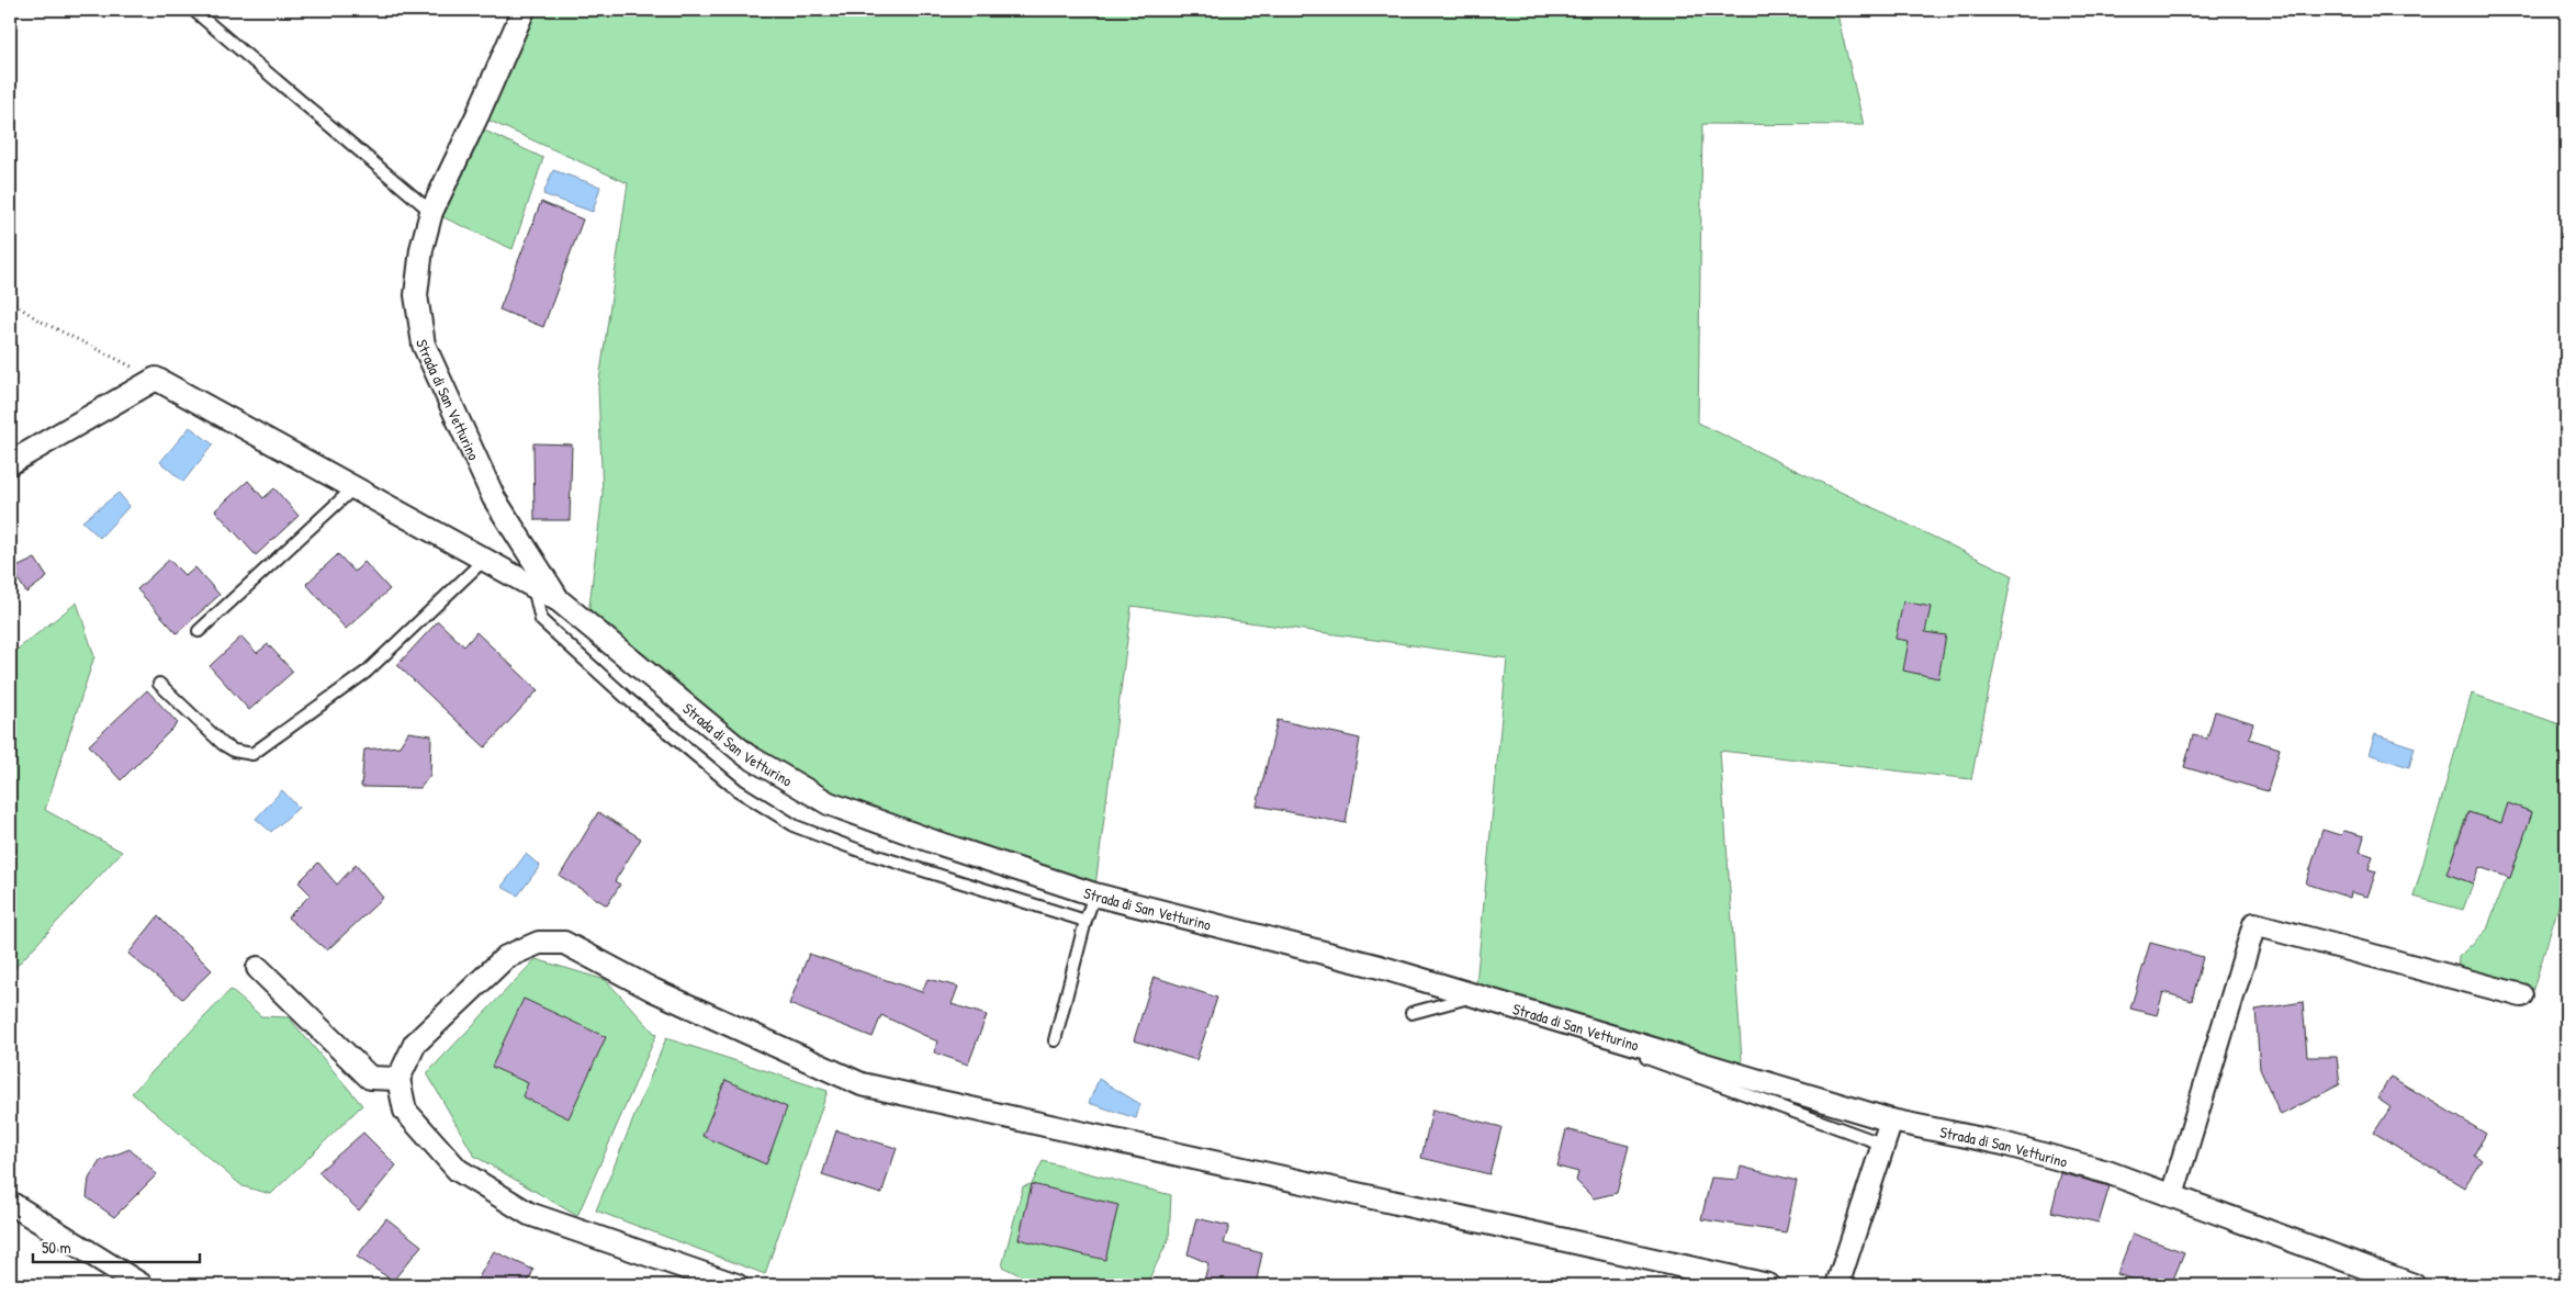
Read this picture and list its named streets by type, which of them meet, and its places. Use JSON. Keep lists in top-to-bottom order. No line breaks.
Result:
{"streets":{"street":["Strada di San Vetturino"]},"scale_bar":"50 m"}
